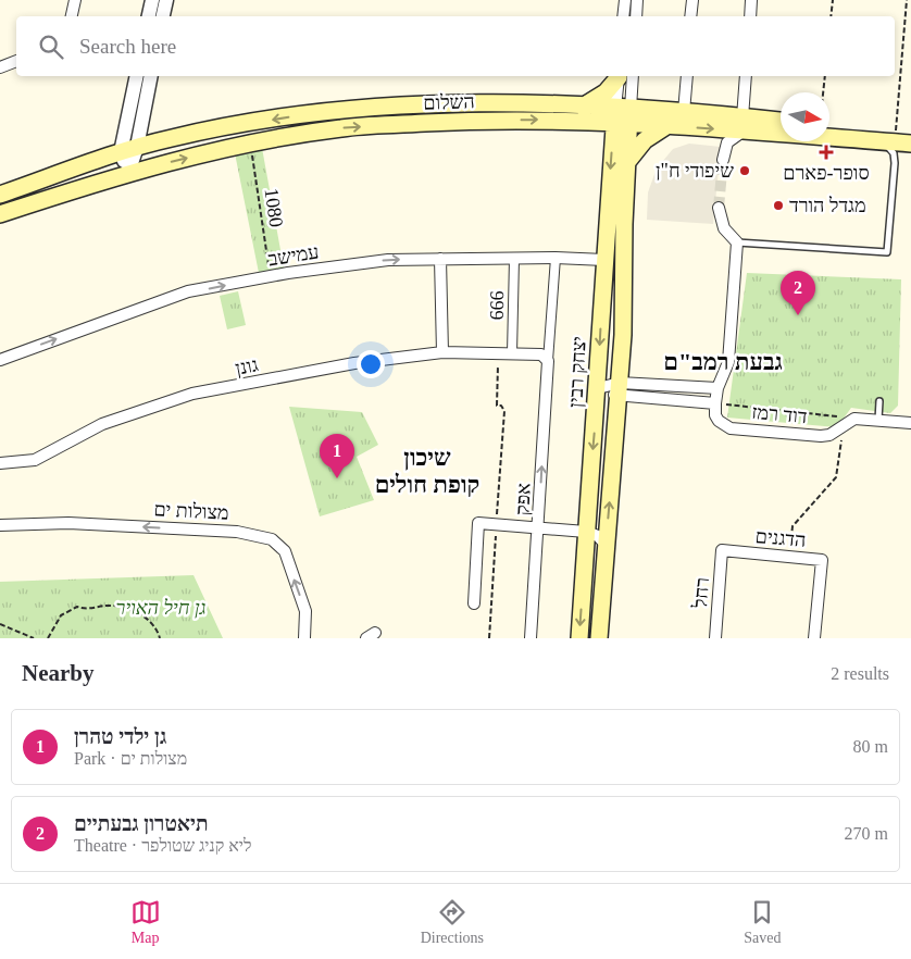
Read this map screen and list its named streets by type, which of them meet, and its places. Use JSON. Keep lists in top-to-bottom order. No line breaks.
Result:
{"streets":{"main road":["השלום","יצחק רבין"],"street":["עמישב","666","גונן","דוד רמז","אפק","מצולות ים","הדגנים","רחל"],"path":["1080"]},"crossings":[["השלום","1080"],["השלום","יצחק רבין"],["1080","עמישב"],["עמישב","666"],["עמישב","יצחק רבין"],["עמישב","אפק"],["666","גונן"],["הדגנים","רחל"]],"one_way":["עמישב","אפק","מצולות ים"],"districts":["גבעת רמב\"ם","שיכון קופת חולים"],"parks":["גן חיל האויר"],"places":{"health":["סופר-פארם"],"other":["שיפודי ח\"ן","מגדל הורד"]},"north":"right","page":{"search":"Search here","pins":["2","1"],"heading":["Nearby","2 results"],"list":[{"mark":"1","name":"גן ילדי טהרן","note":"Park · מצולות ים","value":"80 m"},{"mark":"2","name":"תיאטרון גבעתיים","note":"Theatre · ליא קניג שטולפר","value":"270 m"}],"nav":["Map","Directions","Saved"]}}
